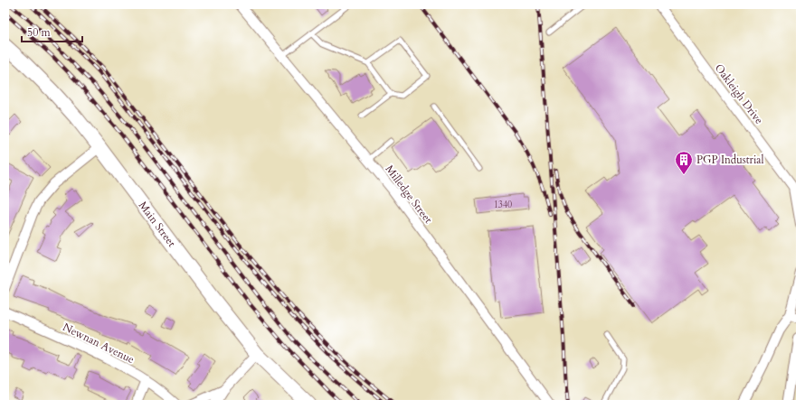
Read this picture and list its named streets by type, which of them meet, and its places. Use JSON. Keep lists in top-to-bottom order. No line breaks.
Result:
{"streets":{"main road":["Main Street"],"street":["Oakleigh Drive","Milledge Street","Newnan Avenue"]},"places":{"building":["PGP Industrial"]},"house_numbers":["1340"],"scale_bar":"50 m"}
